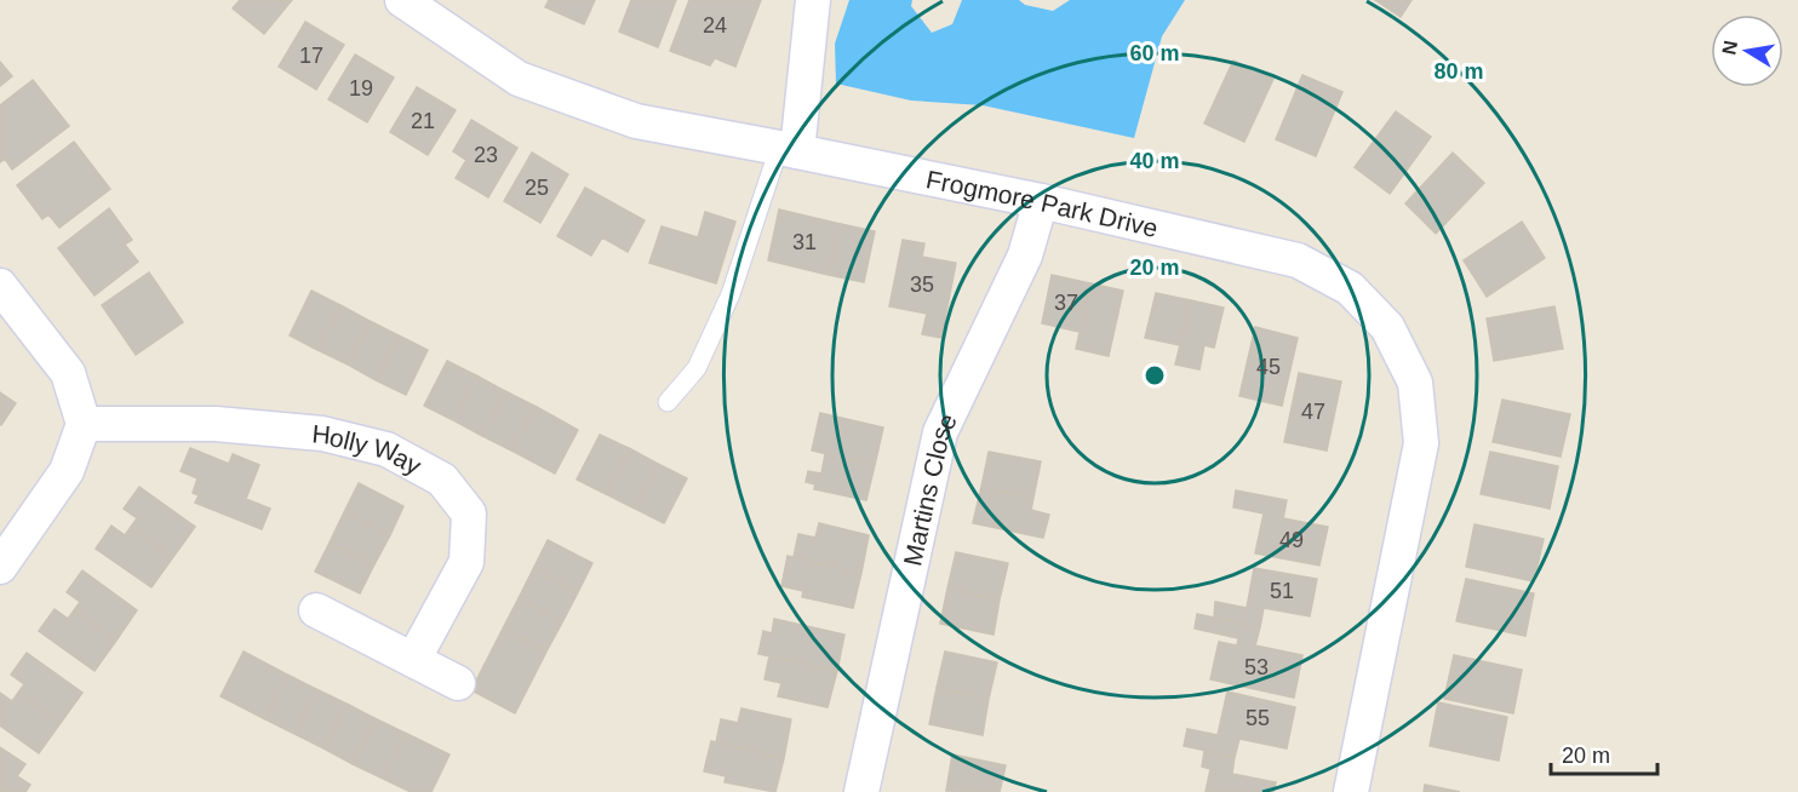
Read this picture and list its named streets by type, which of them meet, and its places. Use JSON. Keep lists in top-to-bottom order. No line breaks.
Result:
{"streets":{"street":["Frogmore Park Drive","Holly Way","Martins Close"]},"crossings":[["Frogmore Park Drive","Martins Close"]],"house_numbers":["24","17","19","21","23","25","31","35","37","45","47","49","51","53","55"],"scale_bar":"20 m","north":"left","rings":["60 m","80 m","40 m","20 m"]}
